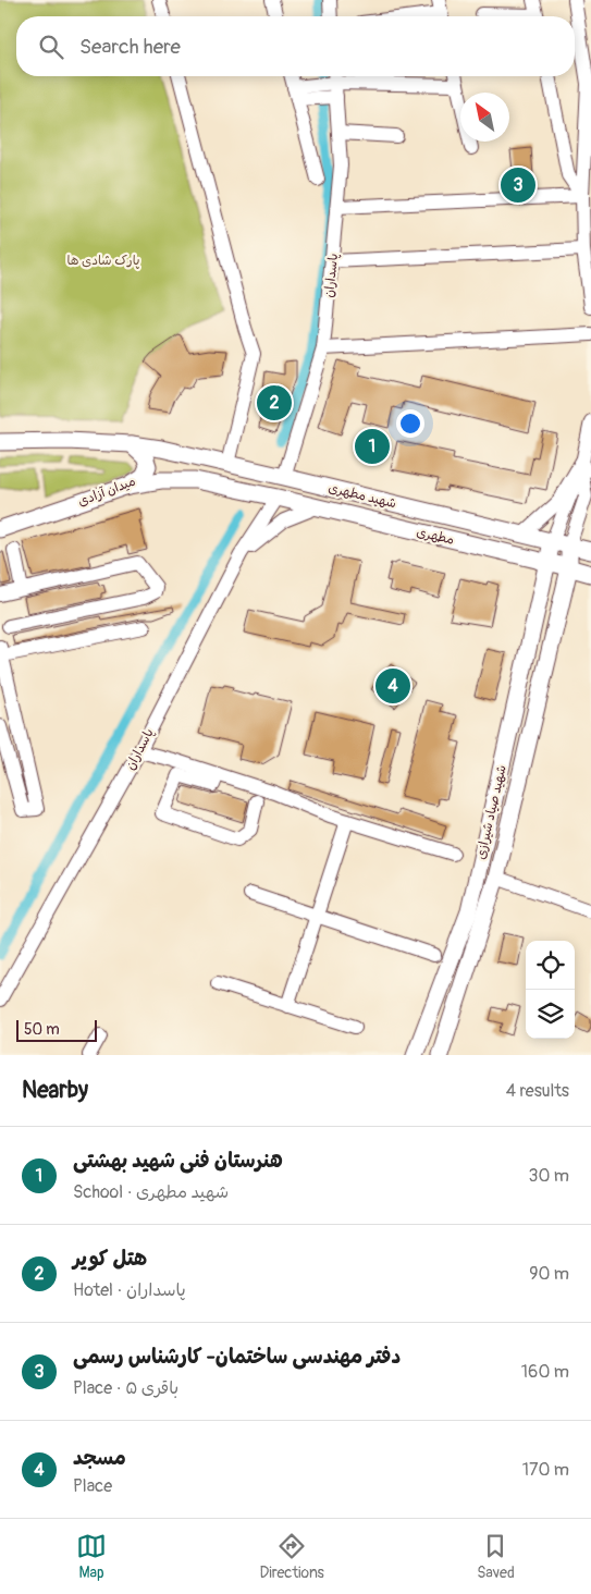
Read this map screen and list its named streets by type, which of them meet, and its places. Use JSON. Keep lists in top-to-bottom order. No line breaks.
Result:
{"streets":{"main road":["میدان آزادی","شهید مطهری","مطهری","شهید صیاد شیرازی"],"street":["پاسداران"]},"crossings":[["پاسداران","شهید مطهری"],["پاسداران","مطهری"],["میدان آزادی","شهید مطهری"],["شهید مطهری","شهید صیاد شیرازی"],["مطهری","شهید صیاد شیرازی"]],"parks":["پارک شادی ها"],"scale_bar":"50 m","north":"top left","page":{"search":"Search here","pins":["3","2","1","4"],"scale":"50 m","heading":["Nearby","4 results"],"list":[{"mark":"1","name":"هنرستان فنی شهید بهشتی","note":"School · شهید مطهری","value":"30 m"},{"mark":"2","name":"هتل کویر","note":"Hotel · پاسداران","value":"90 m"},{"mark":"3","name":"دفتر مهندسی ساختمان- کارشناس رسمی","note":"Place · باقری ۵","value":"160 m"},{"mark":"4","name":"مسجد","note":"Place","value":"170 m"}],"nav":["Map","Directions","Saved"]}}
